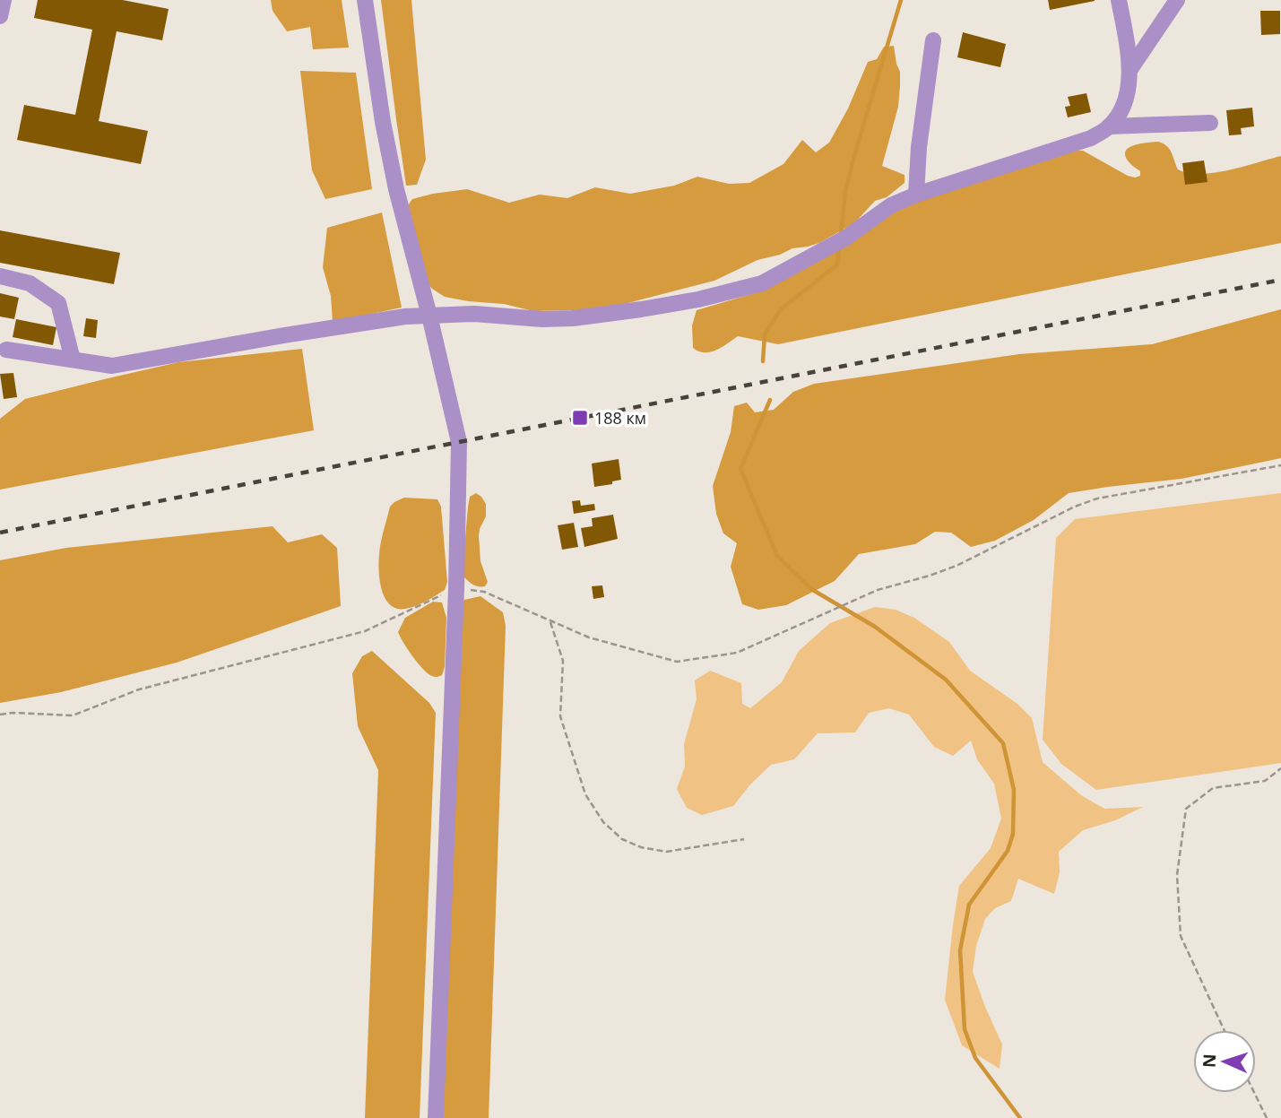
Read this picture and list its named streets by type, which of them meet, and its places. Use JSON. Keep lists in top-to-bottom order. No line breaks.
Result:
{"places":{"transit":["188 км"]},"north":"left"}
